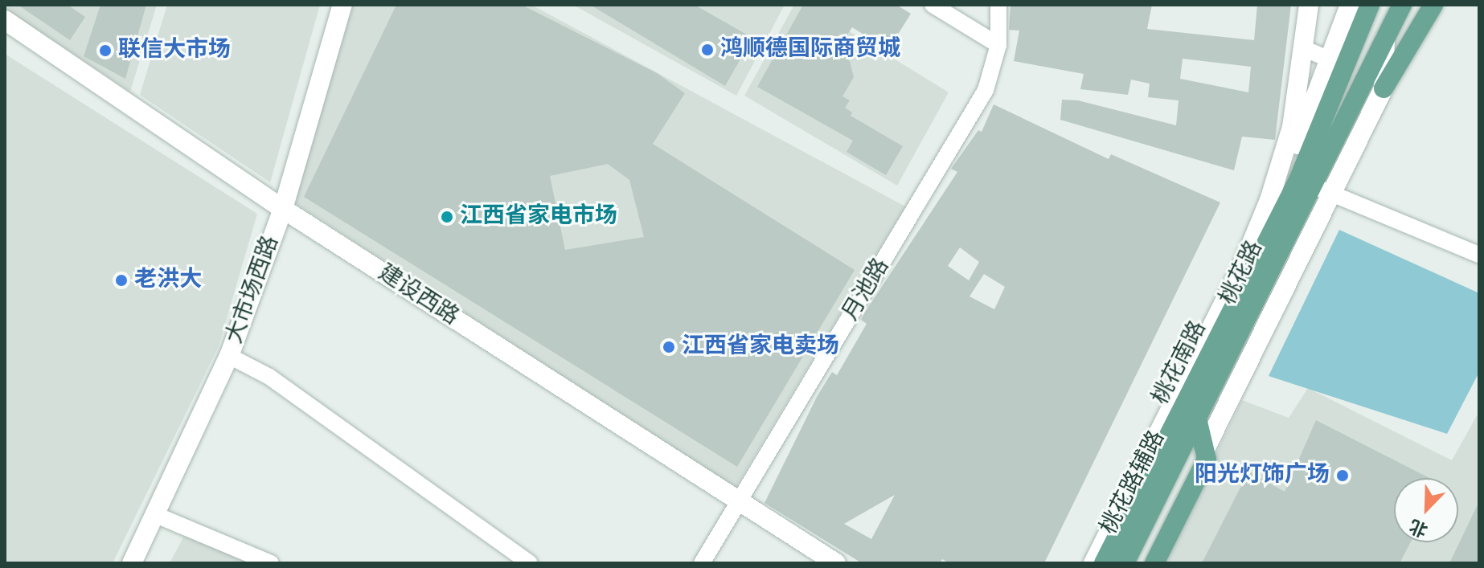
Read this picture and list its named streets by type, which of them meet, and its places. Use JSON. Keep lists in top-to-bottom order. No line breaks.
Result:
{"streets":{"main road":["桃花路","大市场西路","建设西路","桃花南路","桃花路辅路"],"street":["月池路"]},"crossings":[["桃花路","桃花南路"],["大市场西路","建设西路"],["月池路","建设西路"]],"places":["鸿顺德国际商贸城","联信大市场","江西省家电市场","老洪大","江西省家电卖场","阳光灯饰广场"],"north":"bottom left"}
